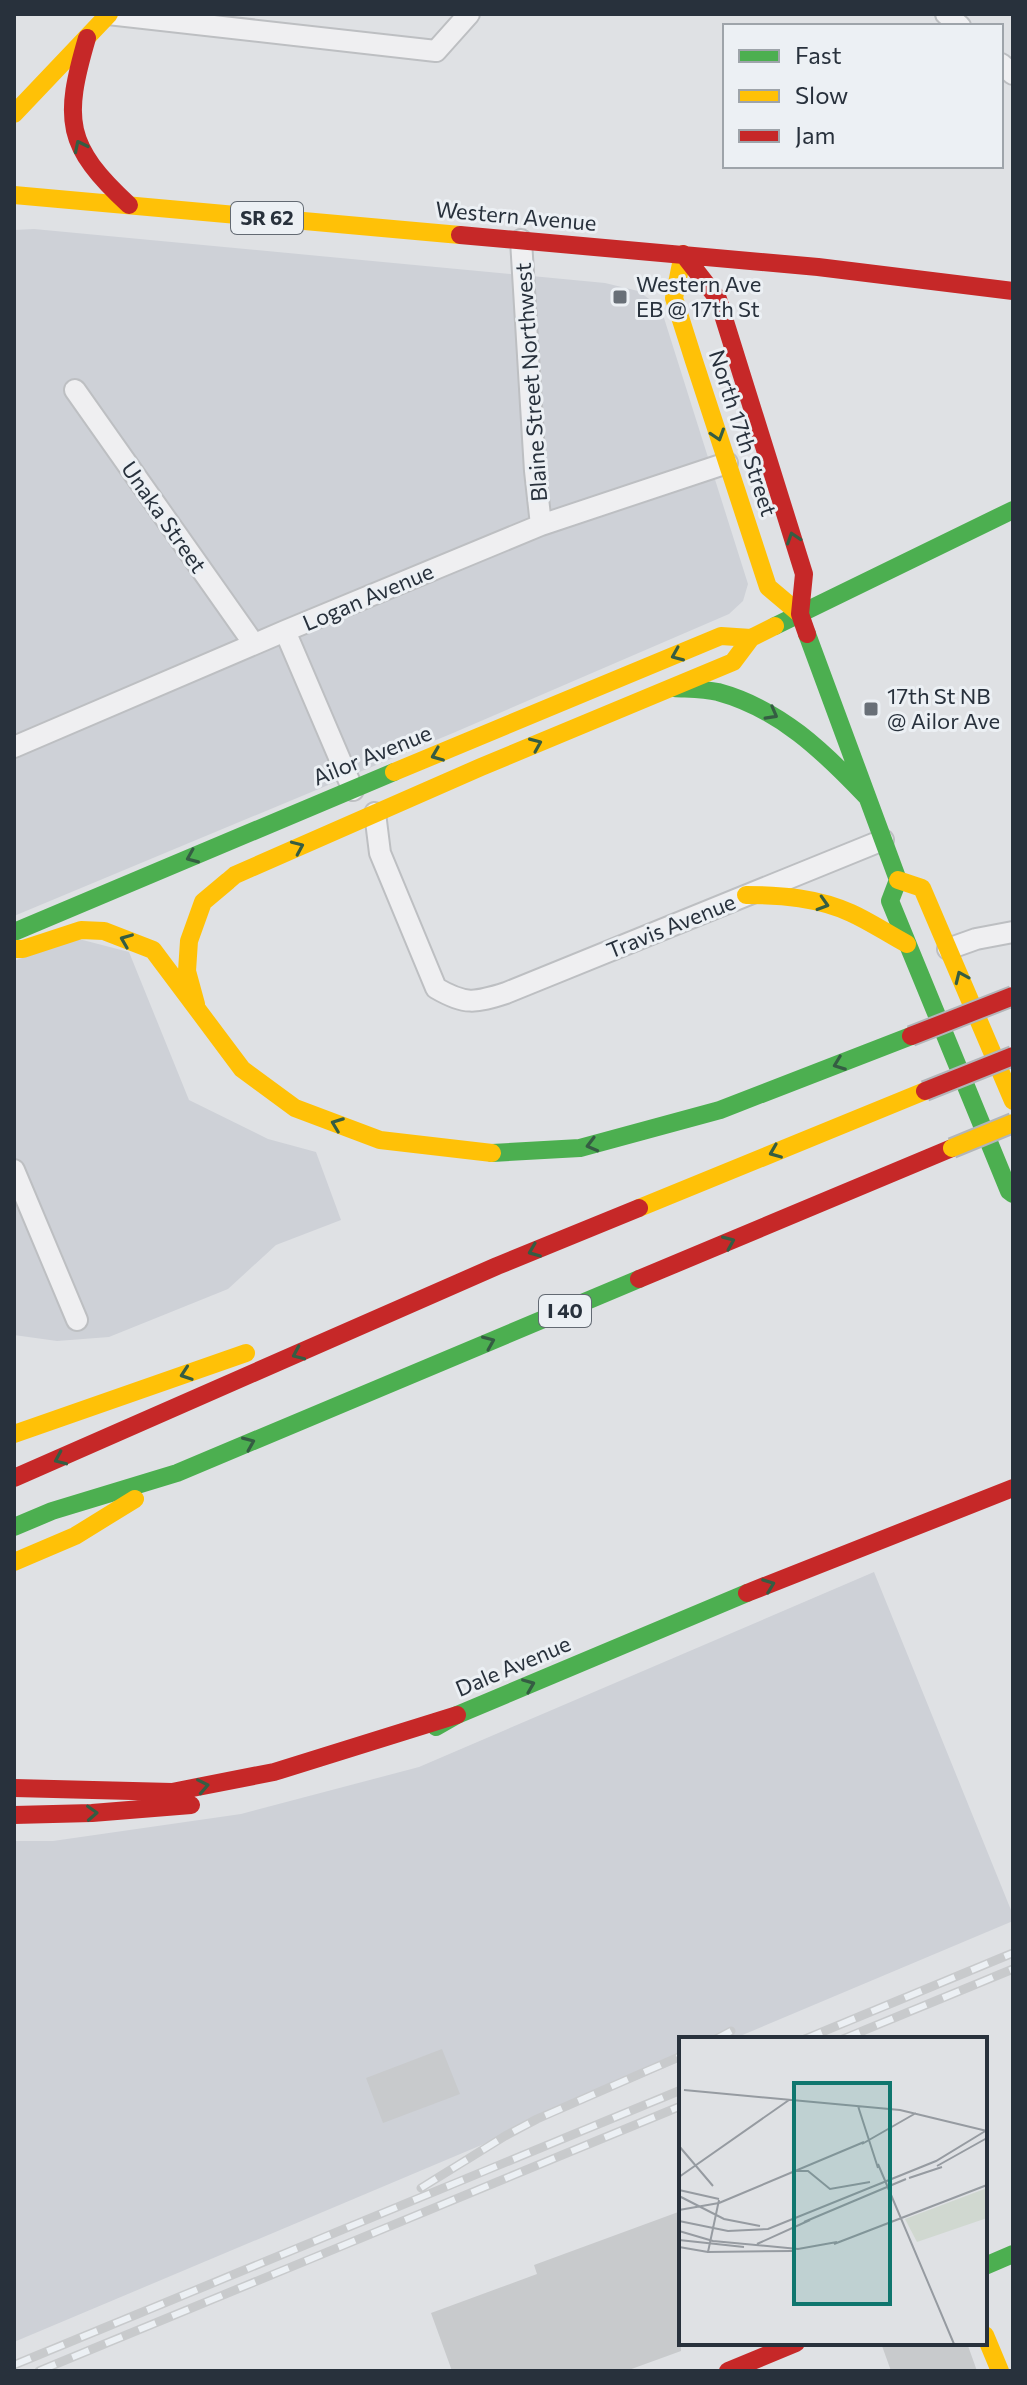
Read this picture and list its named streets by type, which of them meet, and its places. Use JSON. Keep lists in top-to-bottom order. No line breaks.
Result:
{"streets":{"main road":["Western Avenue","SR 62","North 17th Street","Ailor Avenue","I 40","Dale Avenue"],"street":["Blaine Street Northwest","Unaka Street","Logan Avenue","Travis Avenue"]},"crossings":[["Western Avenue","Blaine Street Northwest"],["Western Avenue","North 17th Street"],["Blaine Street Northwest","Logan Avenue"],["North 17th Street","Logan Avenue"],["North 17th Street","Ailor Avenue"],["North 17th Street","Travis Avenue"],["Unaka Street","Logan Avenue"],["Ailor Avenue","Travis Avenue"]],"places":{"transit":["Western Ave EB @ 17th St","17th St NB @ Ailor Ave"]},"legend":["Fast","Slow","Jam"]}
